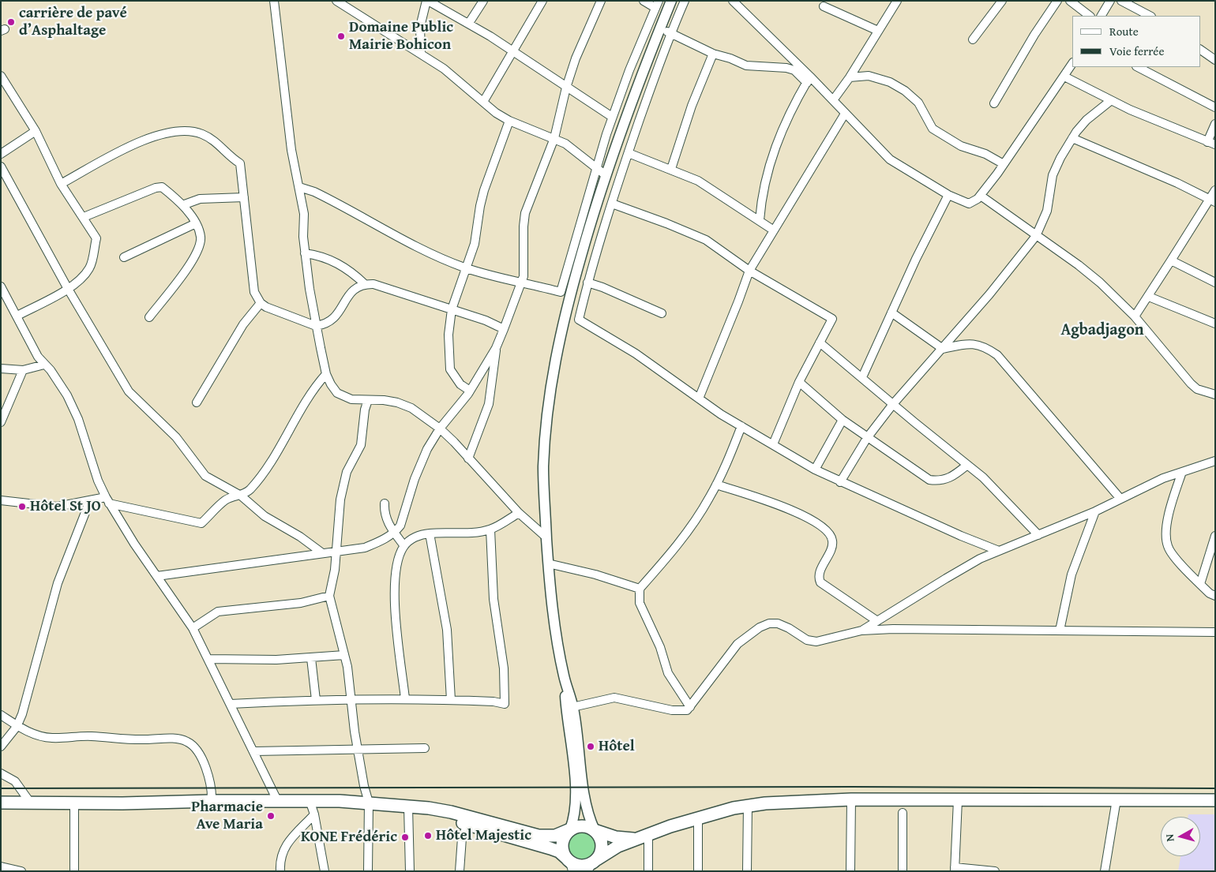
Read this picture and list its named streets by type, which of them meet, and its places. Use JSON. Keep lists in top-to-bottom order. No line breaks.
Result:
{"districts":["Agbadjagon"],"places":["carrière de pavé d’Asphaltage","Domaine Public Mairie Bohicon","Hôtel St JO","Hôtel","Pharmacie Ave Maria","Hôtel Majestic","KONE Frédéric"],"legend":["Route","Voie ferrée"],"north":"left"}
